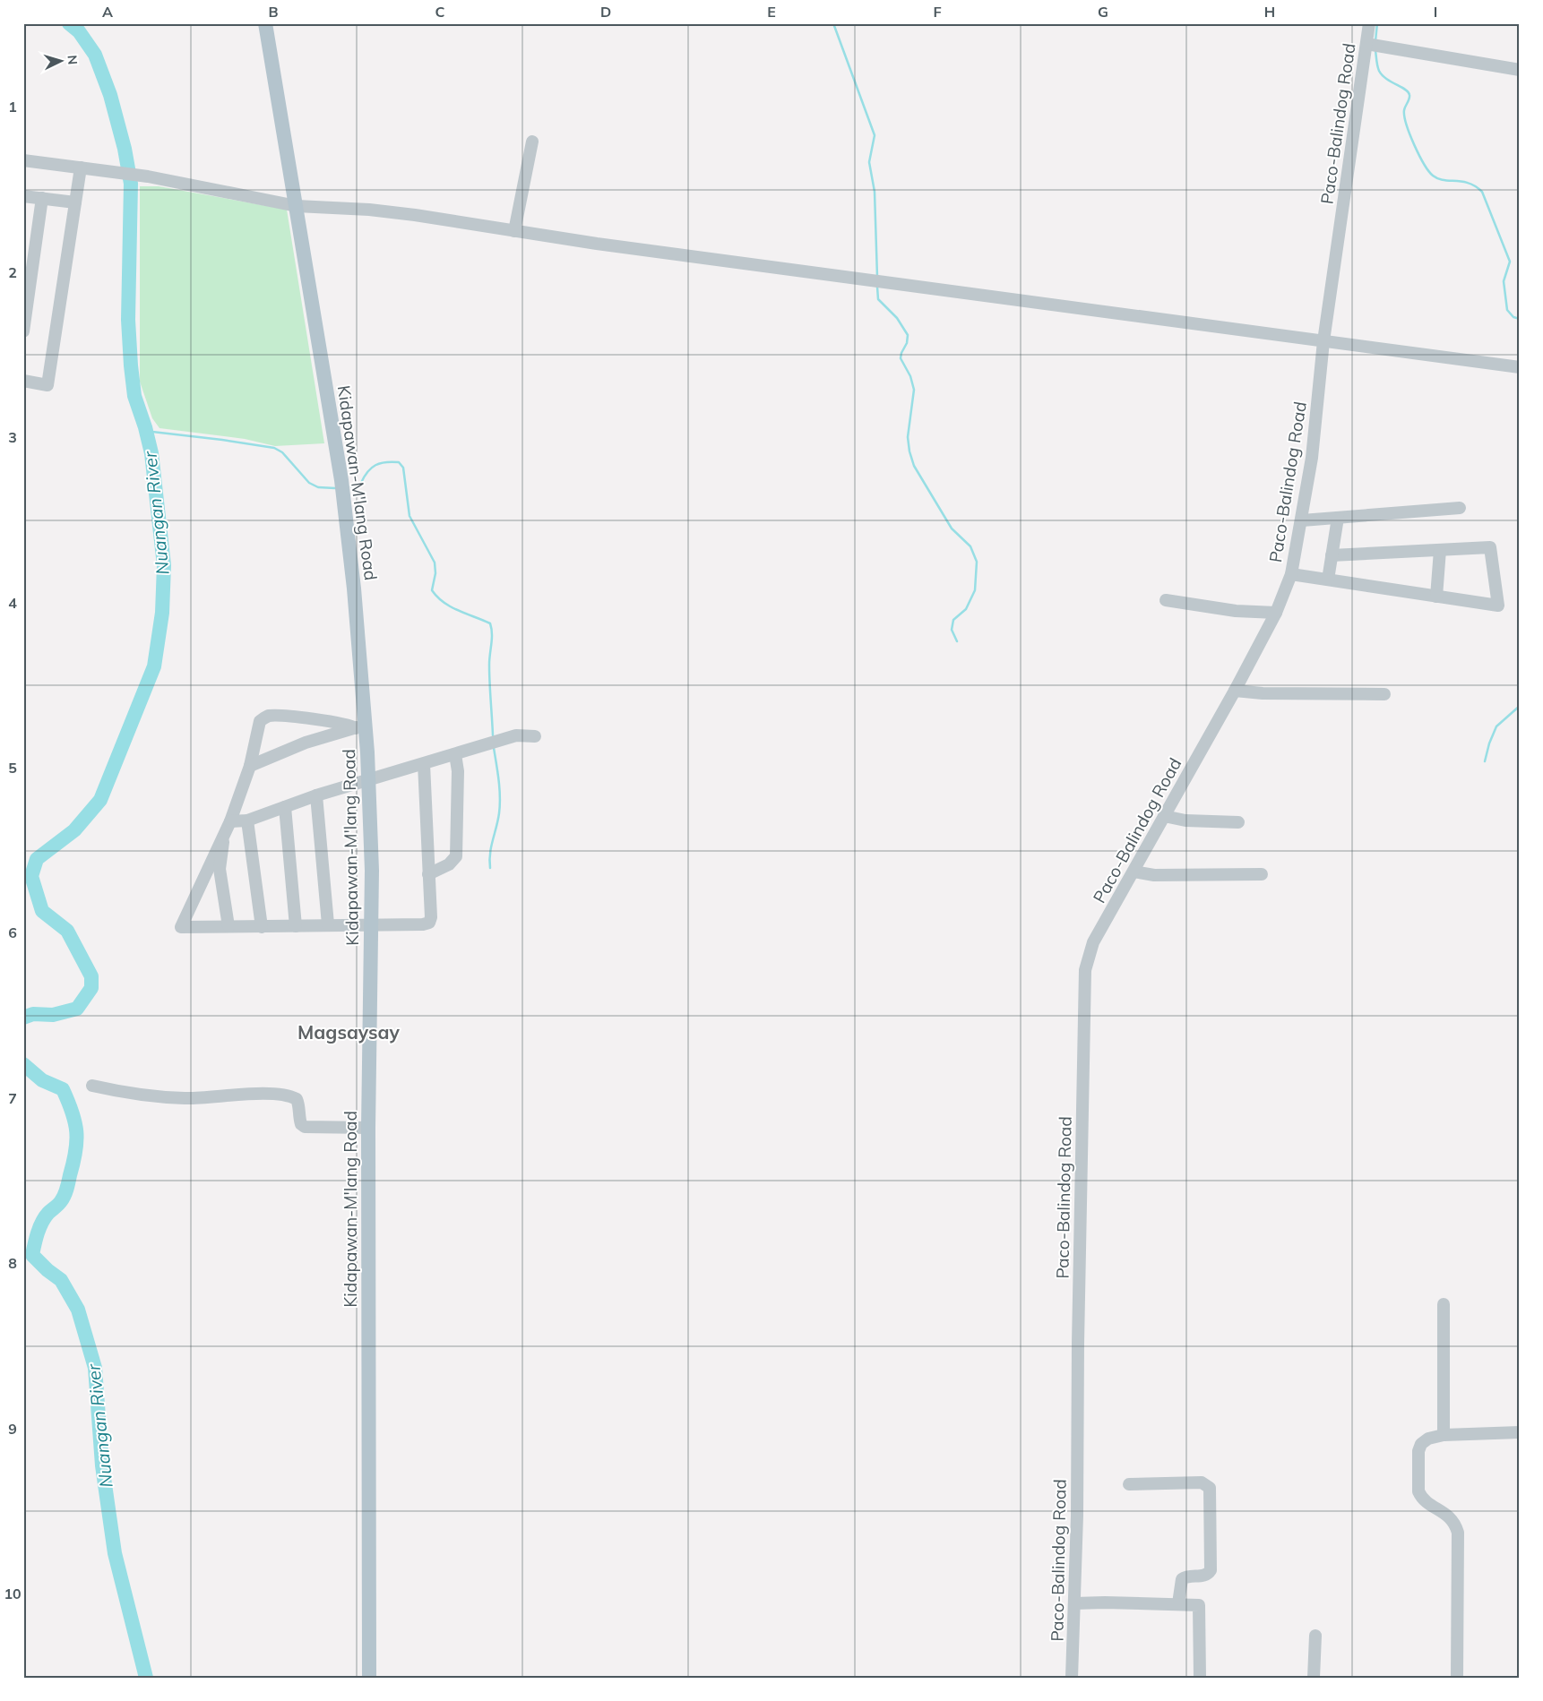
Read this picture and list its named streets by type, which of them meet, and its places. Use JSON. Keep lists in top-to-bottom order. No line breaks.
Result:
{"streets":{"main road":["Kidapawan-M'lang Road"],"street":["Paco-Balindog Road"]},"districts":["Magsaysay"],"water":["Nuangan River"],"north":"right","grid":{"columns":["A","B","C","D","E","F","G","H","I"],"rows":["1","2","3","4","5","6","7","8","9","10"]}}
